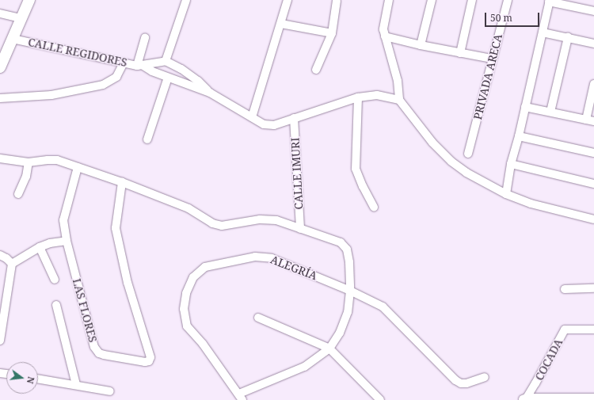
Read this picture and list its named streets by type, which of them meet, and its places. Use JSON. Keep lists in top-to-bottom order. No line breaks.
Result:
{"streets":{"street":["CALLE REGIDORES","PRIVADA ARECA","CALLE IMURI","ALEGRÍA","LAS FLORES","COCADA"]},"crossings":[["CALLE REGIDORES","CALLE IMURI"]],"scale_bar":"50 m","north":"right"}
